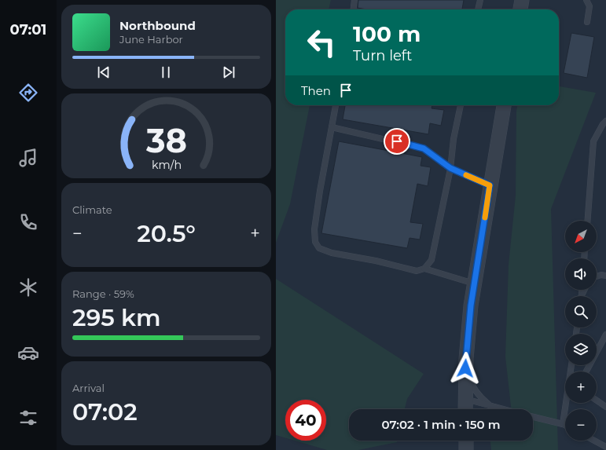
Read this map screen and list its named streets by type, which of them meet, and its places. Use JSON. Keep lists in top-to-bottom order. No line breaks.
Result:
{"north":"bottom left","page":{"tabs":"07:01","turn":["100 m","Turn left"],"song":["Northbound","June Harbor"],"then":"Then","tile":["Climate",["Range · 59%","295 km"],["Arrival","07:02"]],"heat":["−","20.5°","+"],"map_buttons":["+","−"],"limit":"40","trip":"07:02 · 1 min · 150 m","gauge":["38","km/h"]}}
